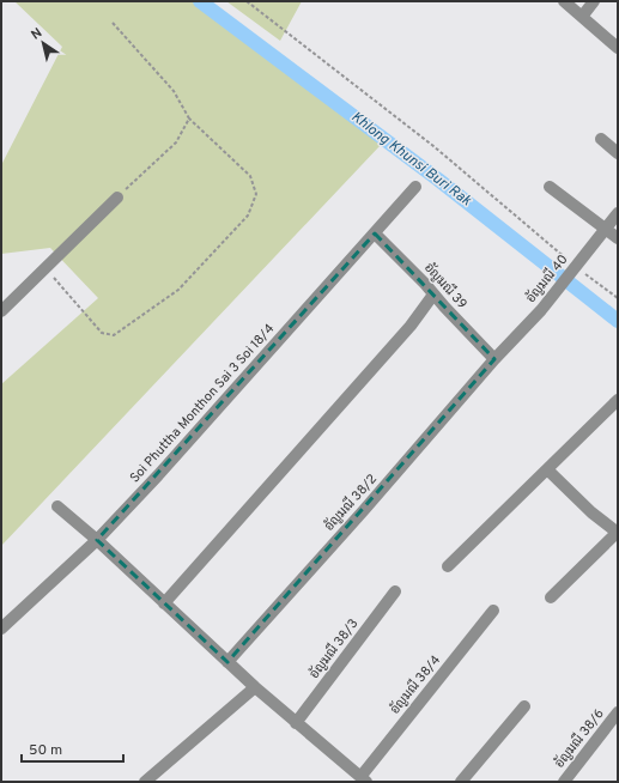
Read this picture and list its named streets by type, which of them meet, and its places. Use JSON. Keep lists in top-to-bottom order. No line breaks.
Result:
{"streets":{"street":["อัญมณี 40","อัญมณี 39","Soi Phuttha Monthon Sai 3 Soi 18/4","อัญมณี 38/2","อัญมณี 38/3","อัญมณี 38/4","อัญมณี 38/6"]},"crossings":[["อัญมณี 40","อัญมณี 39"],["อัญมณี 40","อัญมณี 38/2"],["อัญมณี 39","Soi Phuttha Monthon Sai 3 Soi 18/4"],["อัญมณี 39","อัญมณี 38/2"]],"water":["Khlong Khunsi Buri Rak"],"scale_bar":"50 m","north":"top left"}
